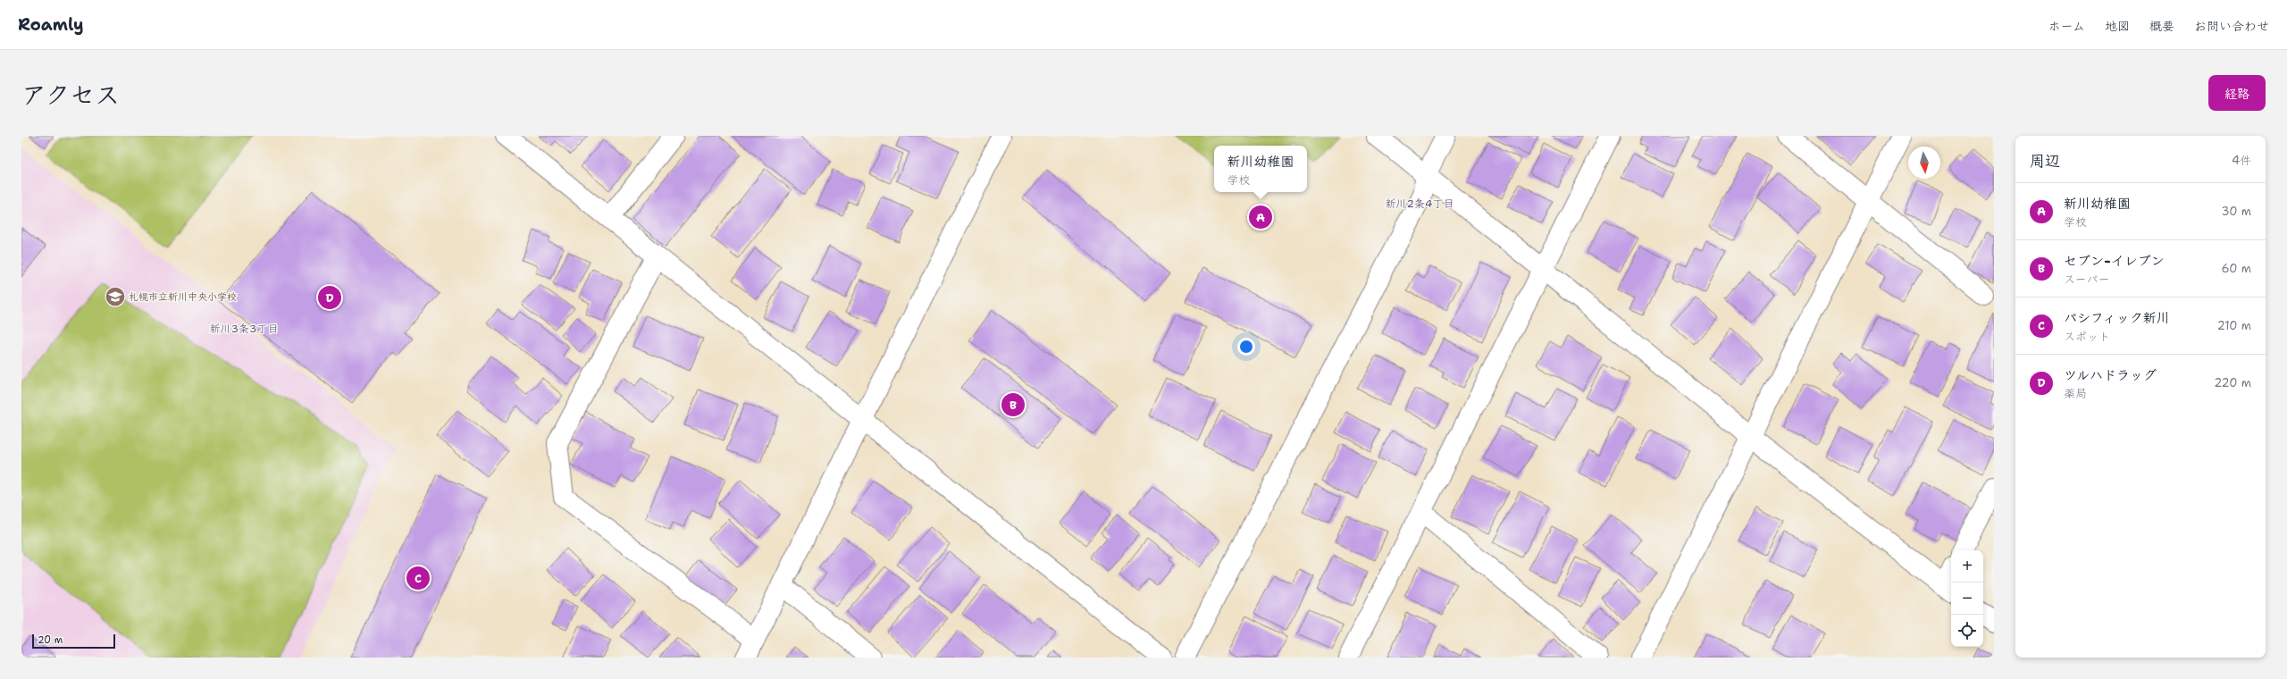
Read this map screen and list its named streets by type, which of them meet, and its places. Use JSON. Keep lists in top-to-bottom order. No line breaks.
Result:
{"districts":["新川2条4丁目","新川3条3丁目"],"places":{"school or university":["札幌市立新川中央小学校"]},"scale_bar":"20 m","north":"bottom","page":{"header":"Roamly","nav":["ホーム","地図","概要","お問い合わせ"],"title":"アクセス","buttons":"経路","heading":["周辺","4件"],"popup":["新川幼稚園","学校"],"list":[{"mark":"A","name":"新川幼稚園","note":"学校","value":"30 m"},{"mark":"B","name":"セブン-イレブン","note":"スーパー","value":"60 m"},{"mark":"C","name":"パシフィック新川","note":"スポット","value":"210 m"},{"mark":"D","name":"ツルハドラッグ","note":"薬局","value":"220 m"}],"pins":["A","D","B","C"],"map_buttons":["+","−"],"scale":"20 m"}}
